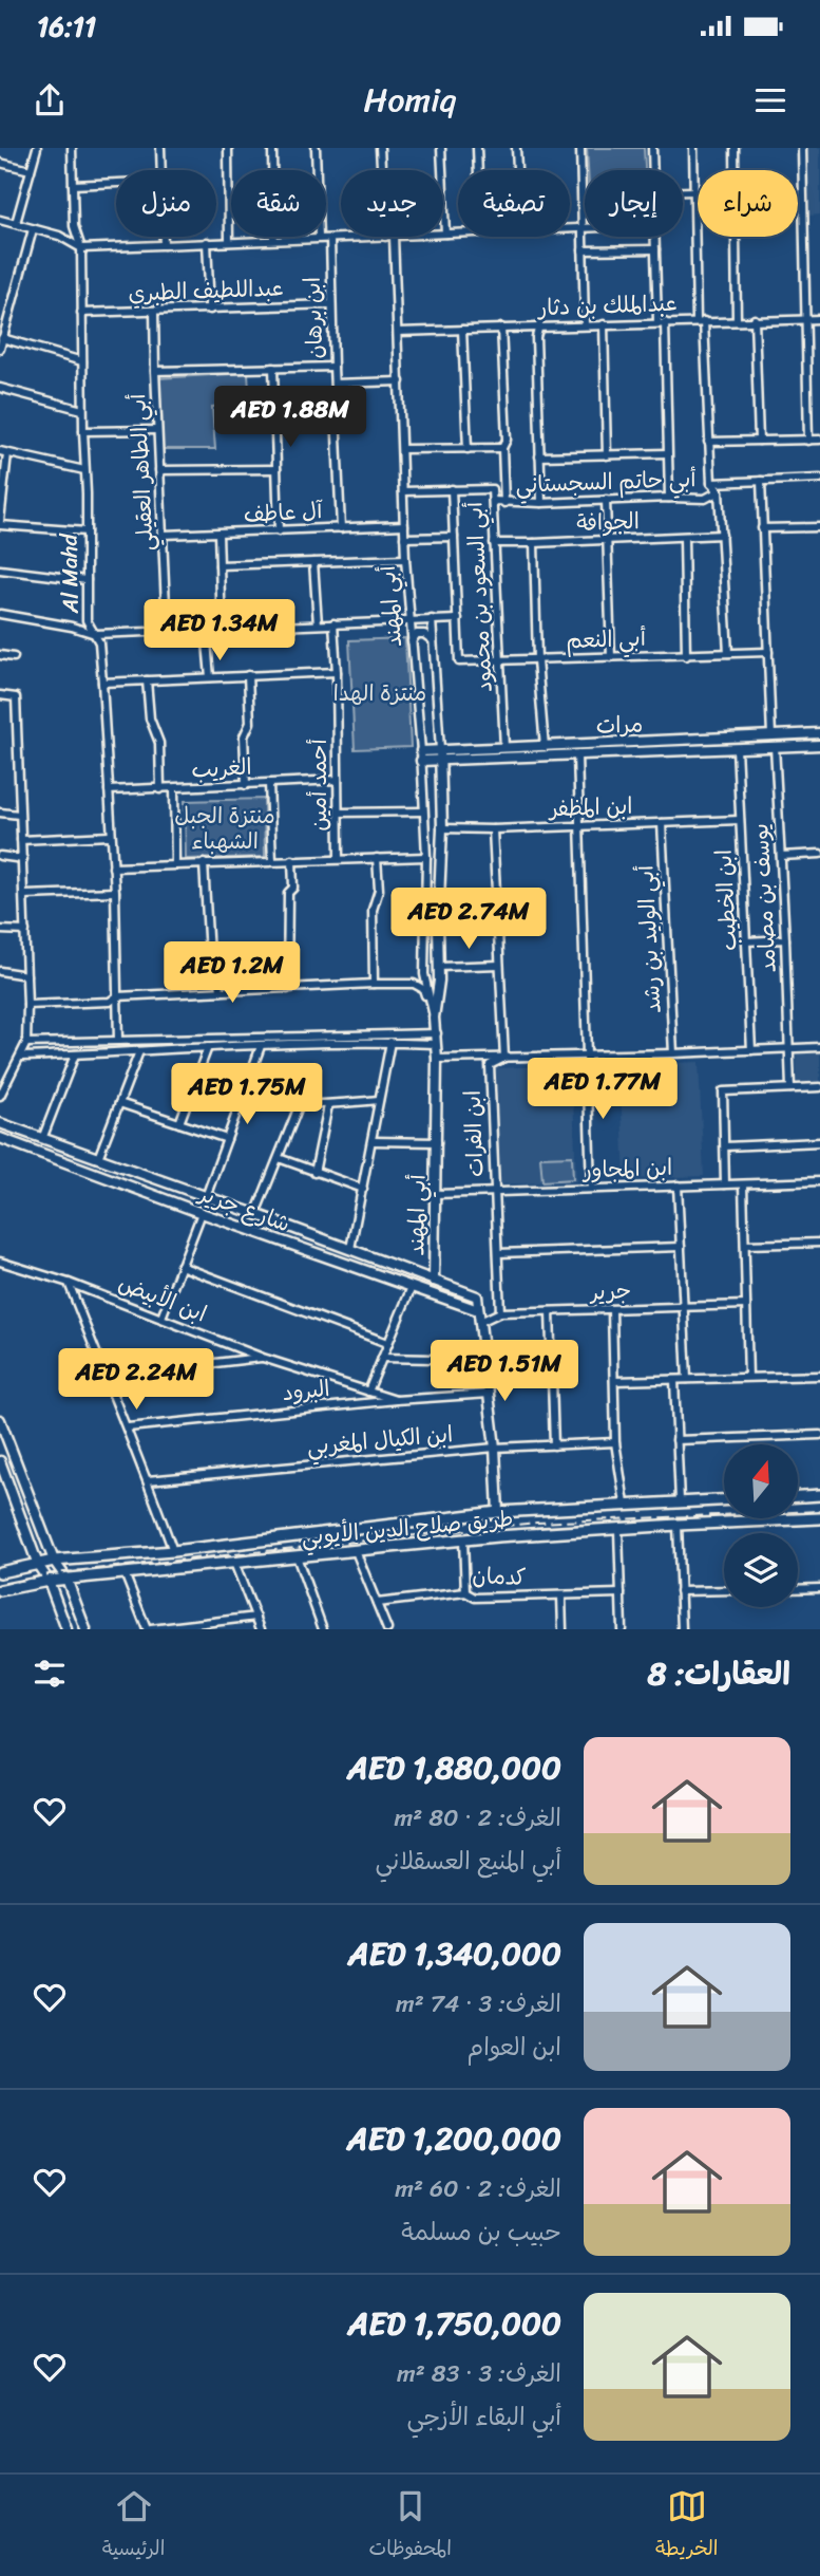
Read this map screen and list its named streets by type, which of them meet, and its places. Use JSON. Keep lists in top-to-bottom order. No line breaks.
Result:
{"streets":{"main road":["أبي المهند","مرات","شارع جرير","طريق صلاح الدين الأيوبي"],"street":["عبداللطيف الطبري","عبدالملك بن دثار","ابن برهان","أبي الطاهر العقيلي","أبي حاتم السجستاني","آل عاطف","الجوافة","Al Mahd","أبي السعود بن محمود","أبي النعم","الغريب","أحمد أمين","ابن المظفر","يوسف بن مصامد","ابن الخطيب","أبي الوليد بن رشد","ابن الفرات","ابن المجاور","جرير","ابن الأبيض","البرود","ابن الكيال المغربي","كدمان"]},"crossings":[["عبداللطيف الطبري","ابن برهان"],["عبداللطيف الطبري","أبي الطاهر العقيلي"],["عبداللطيف الطبري","Al Mahd"],["عبدالملك بن دثار","أبي المهند"],["ابن برهان","آل عاطف"],["أبي الطاهر العقيلي","آل عاطف"],["أبي حاتم السجستاني","الجوافة"],["أبي حاتم السجستاني","أبي السعود بن محمود"],["أبي حاتم السجستاني","أبي النعم"],["آل عاطف","أبي المهند"],["الجوافة","أبي السعود بن محمود"],["Al Mahd","الغريب"],["أبي السعود بن محمود","أبي المهند"],["أبي السعود بن محمود","أبي النعم"],["أبي السعود بن محمود","مرات"],["أبي المهند","مرات"],["أبي المهند","ابن المظفر"],["أبي المهند","ابن المجاور"],["أبي المهند","شارع جرير"],["مرات","يوسف بن مصامد"],["مرات","ابن الخطيب"],["الغريب","أحمد أمين"],["ابن المظفر","ابن الخطيب"],["ابن المظفر","أبي الوليد بن رشد"],["ابن المظفر","ابن الفرات"],["ابن الفرات","ابن المجاور"],["ابن الفرات","جرير"],["ابن الأبيض","البرود"]],"parks":["منتزة الهدا","منتزة الجبل الشهباء"],"north":"top","page":{"status":"16:11","header":"Homiq","chip":["شراء","إيجار","تصفية","جديد","شقة","منزل"],"price":["AED 1.88M","AED 1.34M","AED 2.74M","AED 1.2M","AED 1.77M","AED 1.75M","AED 1.51M","AED 2.24M"],"heading":"العقارات: 8","list":[{"name":"AED 1,880,000","note":"الغرف: 2 · 80 m² · أبي المنيع العسقلاني"},{"name":"AED 1,340,000","note":"الغرف: 3 · 74 m² · ابن العوام"},{"name":"AED 1,200,000","note":"الغرف: 2 · 60 m² · حبيب بن مسلمة"},{"name":"AED 1,750,000","note":"الغرف: 3 · 83 m² · أبي البقاء الأزجي"}],"tabs":["الخريطة","المحفوظات","الرئيسية"]}}
